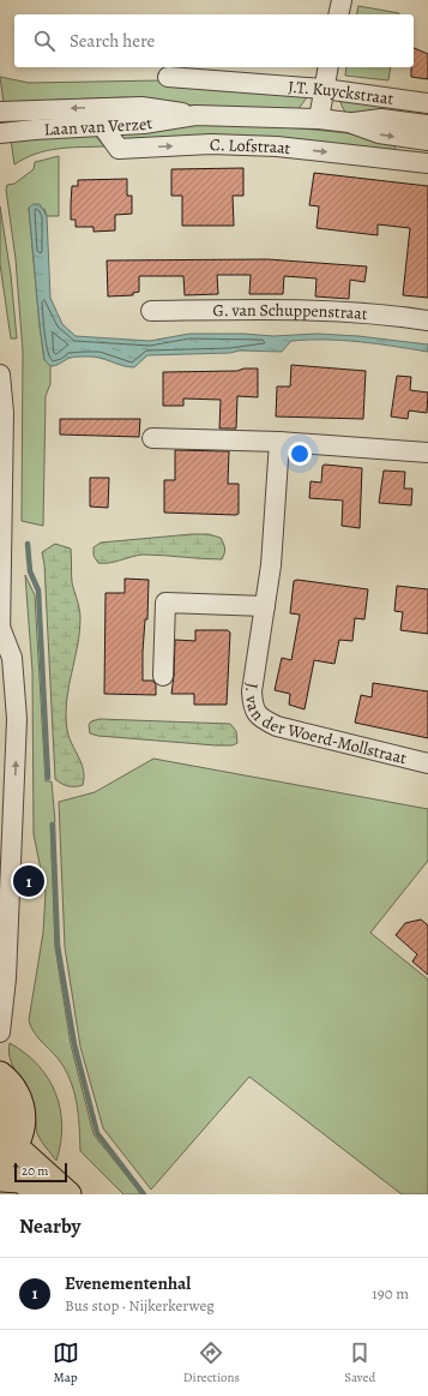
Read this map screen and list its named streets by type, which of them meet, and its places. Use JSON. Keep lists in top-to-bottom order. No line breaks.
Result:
{"streets":{"street":["J.T. Kuyckstraat","Laan van Verzet","C. Lofstraat","G. van Schuppenstraat","J. van der Woerd-Mollstraat"]},"crossings":[["Laan van Verzet","C. Lofstraat"]],"one_way":["C. Lofstraat"],"scale_bar":"20 m","page":{"search":"Search here","pins":"1","scale":"20 m","heading":"Nearby","list":[{"mark":"1","name":"Evenementenhal","note":"Bus stop · Nijkerkerweg","value":"190 m"}],"nav":["Map","Directions","Saved"]}}
